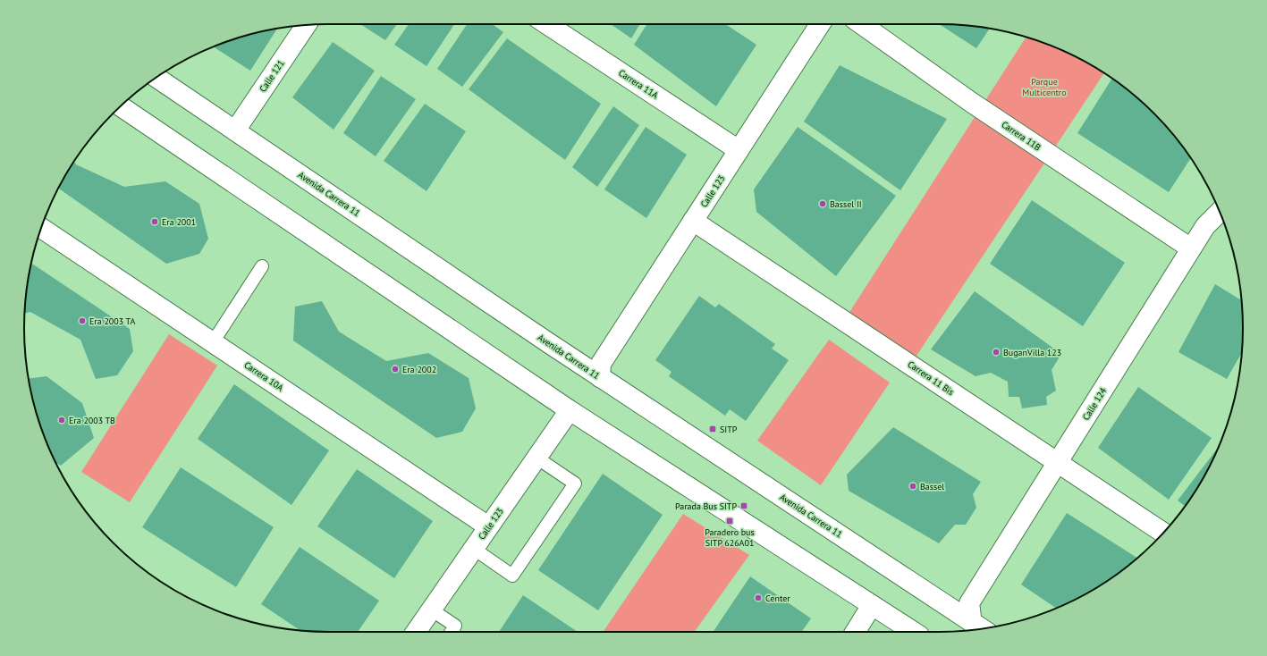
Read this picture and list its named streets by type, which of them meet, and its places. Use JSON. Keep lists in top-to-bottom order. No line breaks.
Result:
{"streets":{"street":["Calle 121","Carrera 11A","Carrera 11B","Calle 123","Avenida Carrera 11","Carrera 10A","Carrera 11 Bis","Calle 124"]},"crossings":[["Calle 121","Avenida Carrera 11"],["Carrera 11A","Calle 123"],["Carrera 11B","Calle 124"],["Calle 123","Avenida Carrera 11"],["Calle 123","Carrera 10A"],["Calle 123","Carrera 11 Bis"],["Carrera 11 Bis","Calle 124"]],"parks":["Parque Multicentro"],"places":{"other":["Bassel II","Era 2001","Era 2003 TA","BuganVilla 123","Era 2002","Era 2003 TB","Bassel","Center"],"transit":["SITP","Parada Bus SITP","Paradero bus SITP 626A01"]}}
